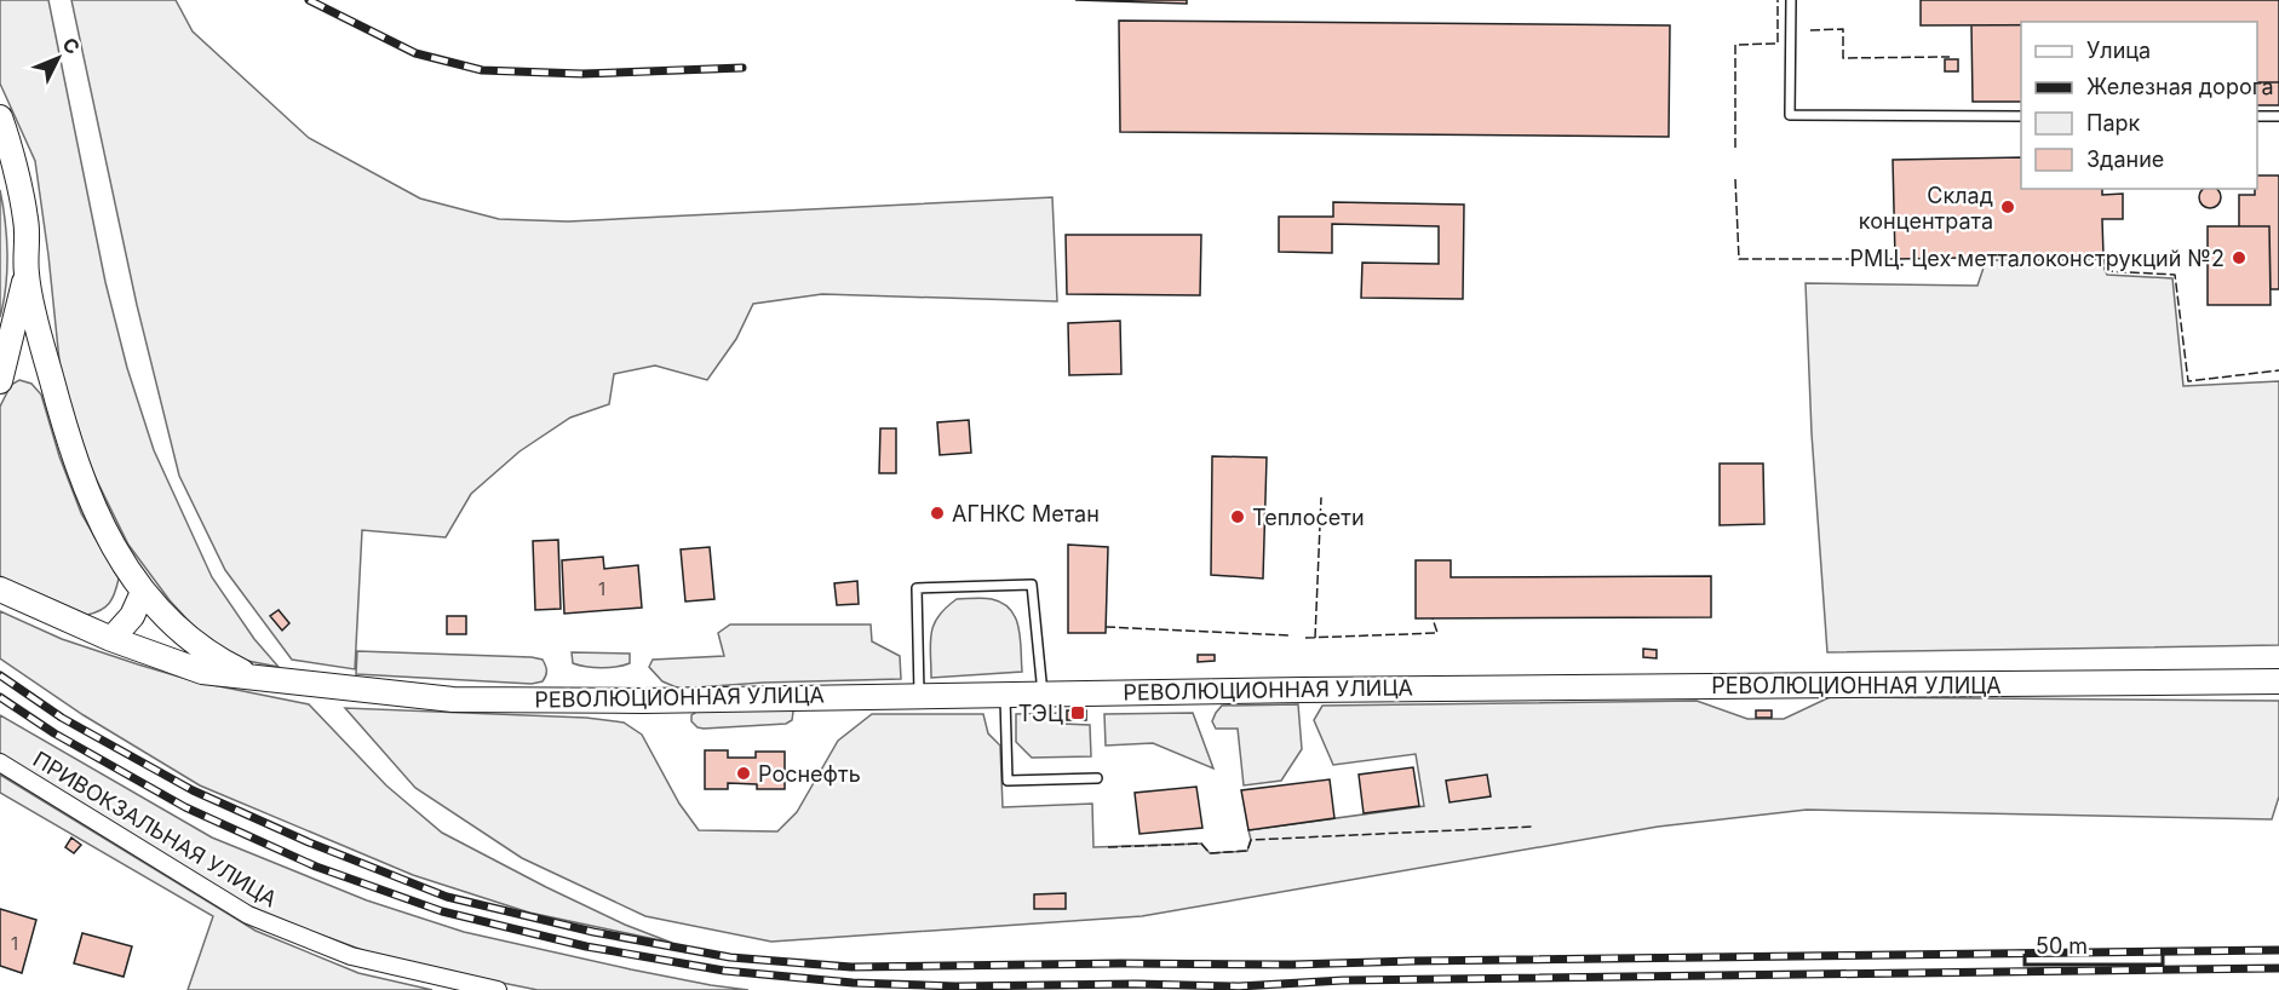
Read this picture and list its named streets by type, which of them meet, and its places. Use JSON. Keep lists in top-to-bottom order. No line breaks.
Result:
{"streets":{"street":["РЕВОЛЮЦИОННАЯ УЛИЦА","ПРИВОКЗАЛЬНАЯ УЛИЦА"]},"places":{"other":["Склад концентрата","РМЦ. Цех метталоконструкций №2","АГНКС Метан","Теплосети","Роснефть"],"transit":["ТЭЦ"]},"house_numbers":["1","1"],"legend":["Улица","Железная дорога","Парк","Здание"],"scale_bar":"50 m","north":"top right"}
